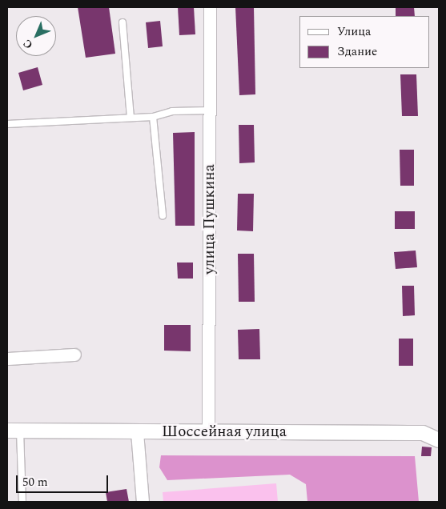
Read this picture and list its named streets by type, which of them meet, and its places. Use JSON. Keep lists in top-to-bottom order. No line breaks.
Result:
{"streets":{"street":["улица Пушкина","Шоссейная улица"]},"crossings":[["улица Пушкина","Шоссейная улица"]],"legend":["Улица","Здание"],"scale_bar":"50 m","north":"bottom left"}
